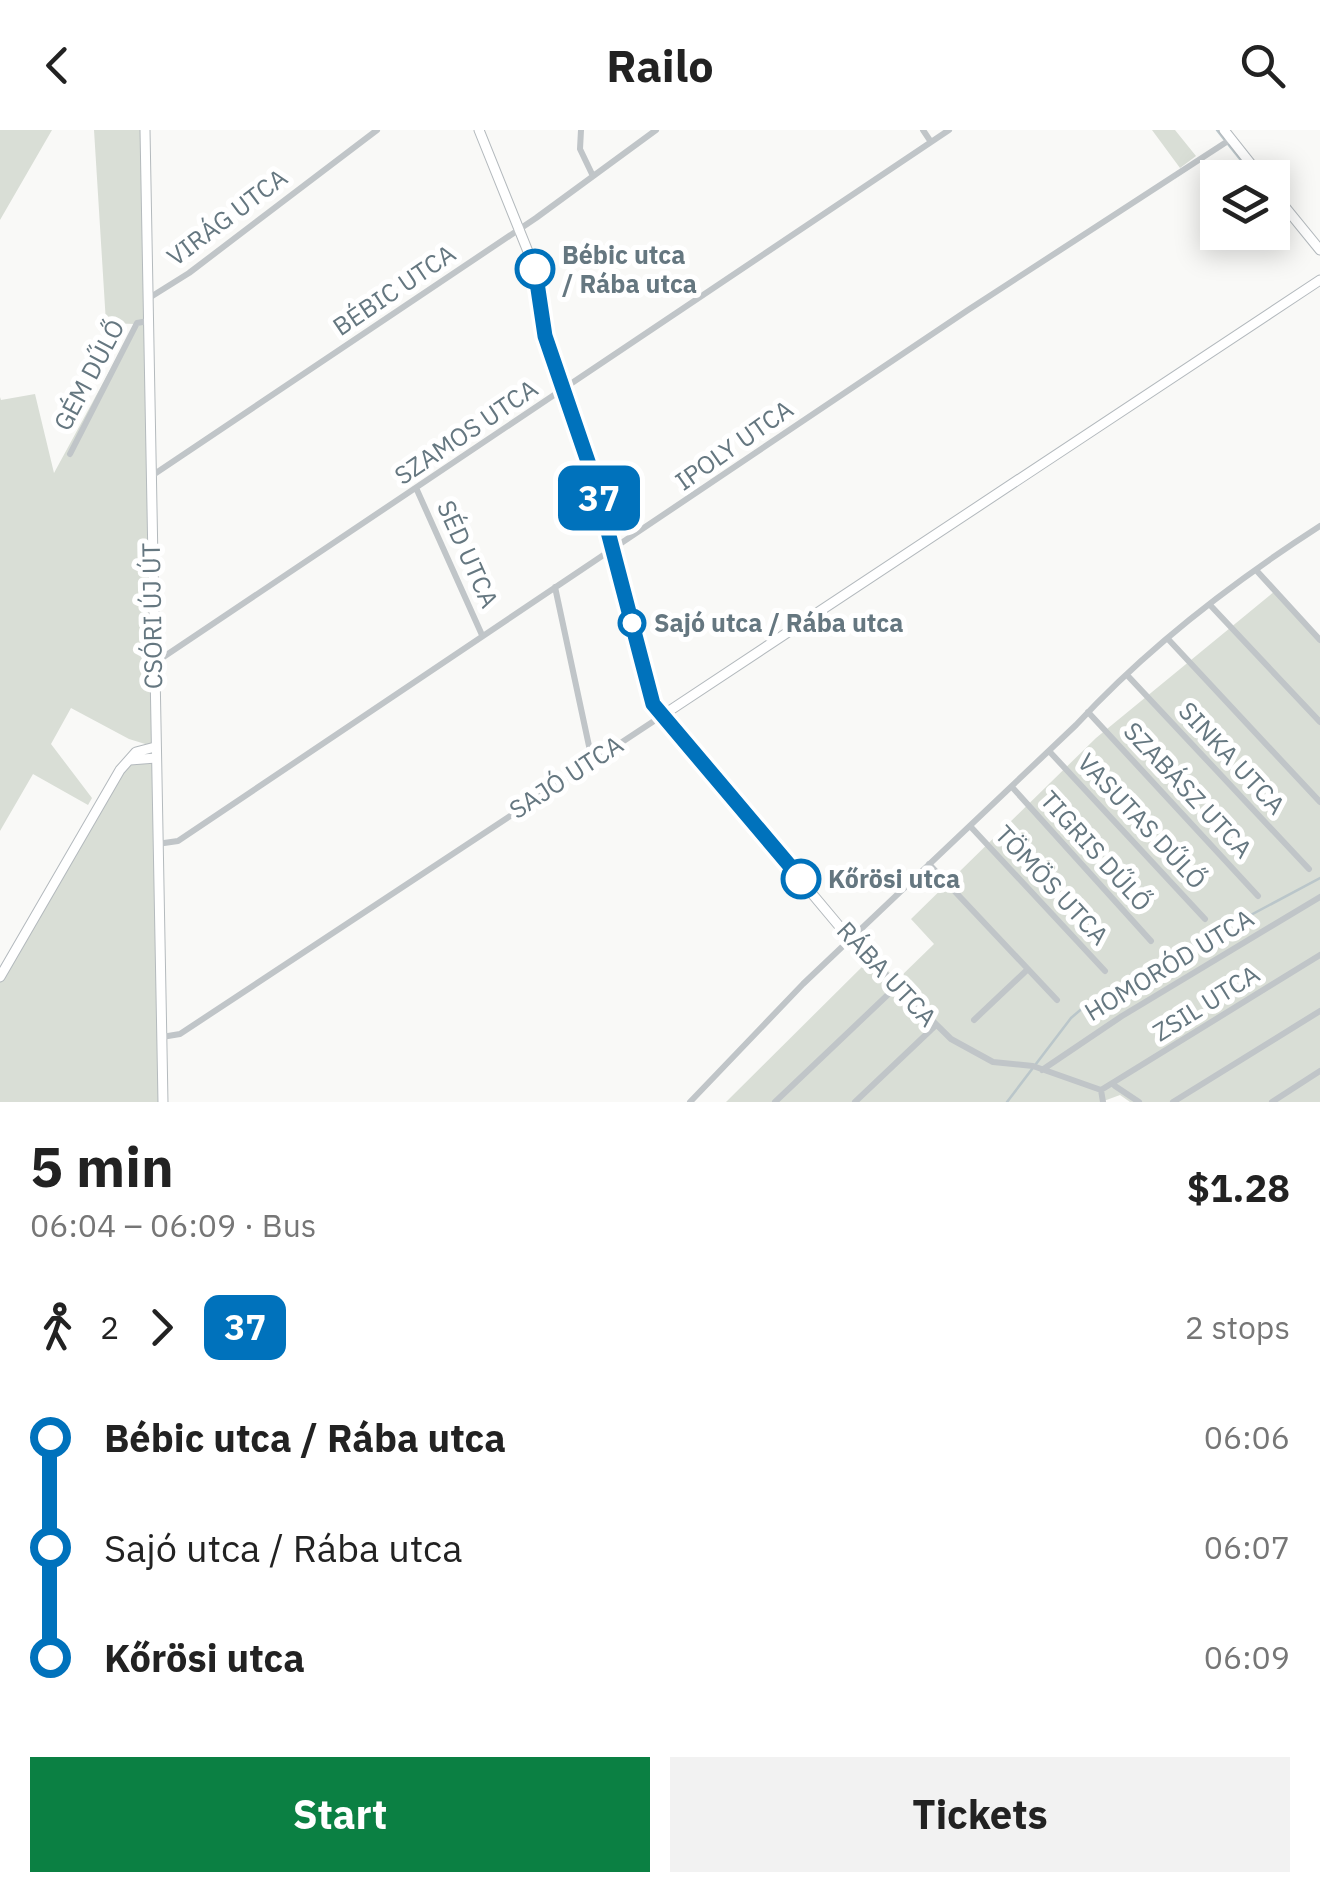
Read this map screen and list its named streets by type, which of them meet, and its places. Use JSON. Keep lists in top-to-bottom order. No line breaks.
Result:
{"streets":{"street":["VIRÁG UTCA","BÉBIC UTCA","GÉM DŰLŐ","SZAMOS UTCA","IPOLY UTCA","SÉD UTCA","CSÓRI ÚJ ÚT","SINKA UTCA","SAJÓ UTCA","SZABÁSZ UTCA","VASUTAS DŰLŐ","TIGRIS DŰLŐ","TÖMÖS UTCA","HOMORÓD UTCA","RÁBA UTCA","ZSIL UTCA"]},"crossings":[["VIRÁG UTCA","CSÓRI ÚJ ÚT"],["BÉBIC UTCA","CSÓRI ÚJ ÚT"],["BÉBIC UTCA","RÁBA UTCA"],["GÉM DŰLŐ","CSÓRI ÚJ ÚT"],["SZAMOS UTCA","SÉD UTCA"],["SZAMOS UTCA","CSÓRI ÚJ ÚT"],["SZAMOS UTCA","RÁBA UTCA"],["IPOLY UTCA","SÉD UTCA"],["IPOLY UTCA","CSÓRI ÚJ ÚT"],["IPOLY UTCA","RÁBA UTCA"],["CSÓRI ÚJ ÚT","SAJÓ UTCA"],["SAJÓ UTCA","RÁBA UTCA"],["HOMORÓD UTCA","RÁBA UTCA"],["RÁBA UTCA","ZSIL UTCA"]],"places":["Bébic utca / Rába utca","Sajó utca / Rába utca","Kőrösi utca"],"lines":["bus line 37"],"page":{"header":"Railo","on_map":"37","heading":["5 min","06:04 – 06:09 · Bus","$1.28"],"legs":["2","37","2 stops"],"list":[{"name":"Bébic utca / Rába utca","value":"06:06"},{"name":"Sajó utca / Rába utca","value":"06:07"},{"name":"Kőrösi utca","value":"06:09"}],"buttons":["Start","Tickets"]}}
